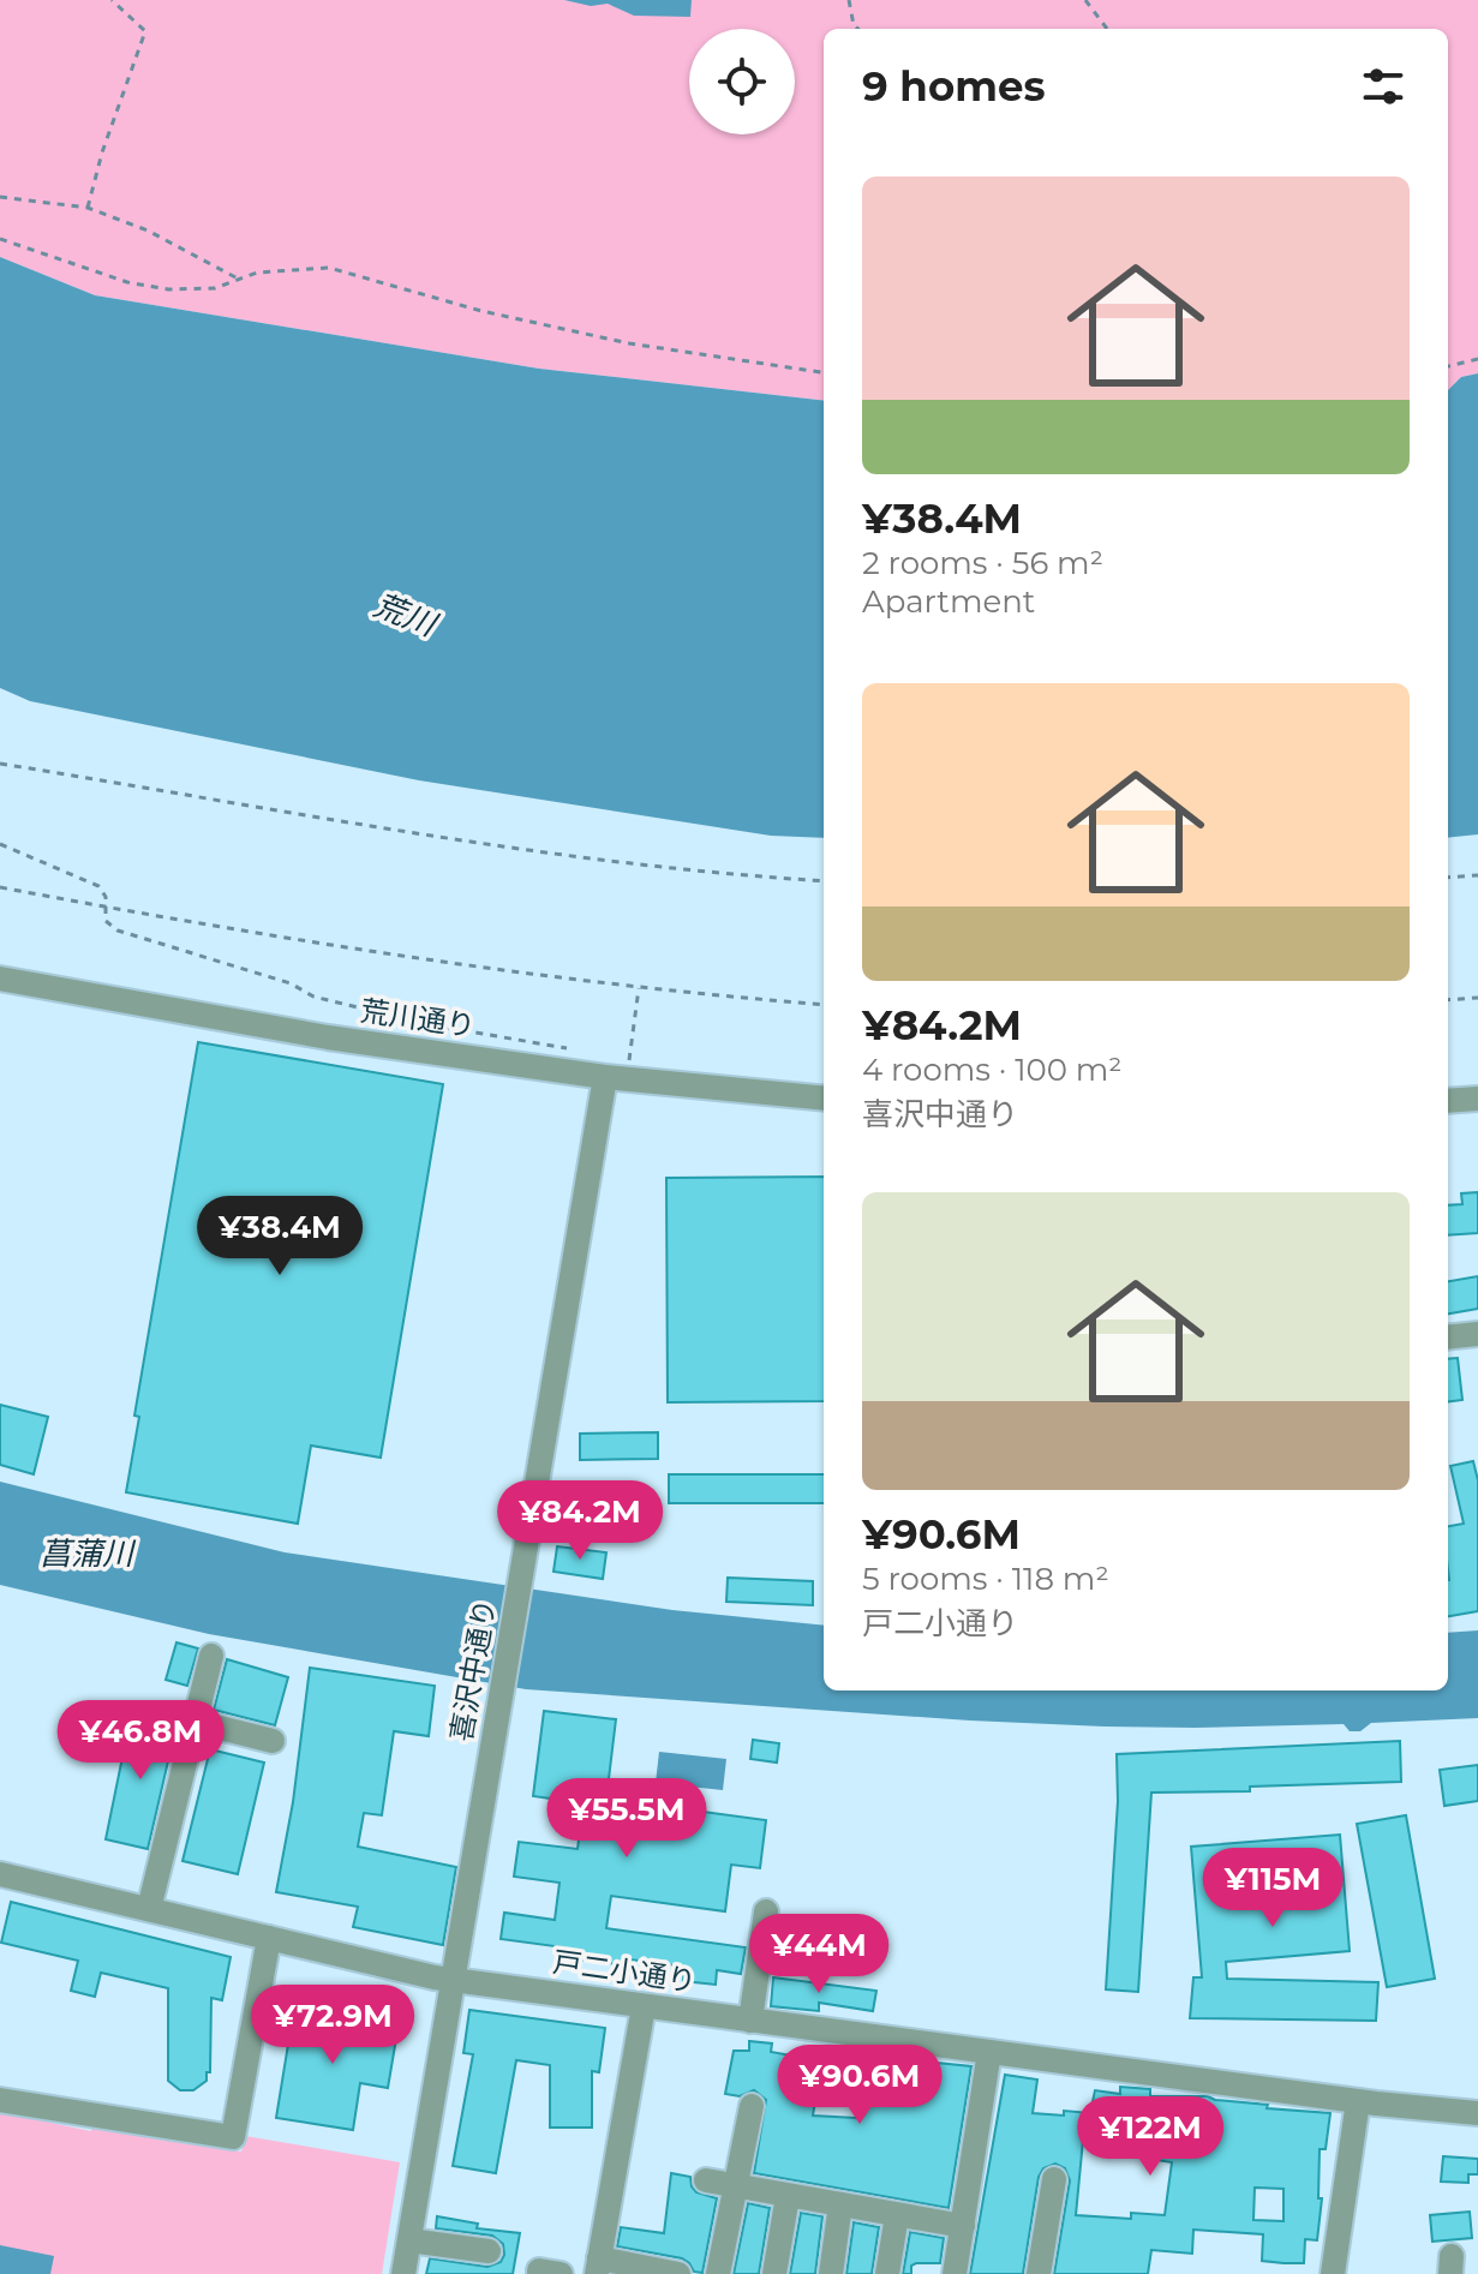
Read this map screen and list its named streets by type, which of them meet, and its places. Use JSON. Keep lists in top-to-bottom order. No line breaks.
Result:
{"streets":{"street":["荒川通り","喜沢中通り","戸二小通り"]},"crossings":[["荒川通り","喜沢中通り"],["喜沢中通り","戸二小通り"]],"water":["荒川","菖蒲川"],"page":{"heading":"9 homes","list":[{"name":"¥38.4M","note":"2 rooms · 56 m² · Apartment"},{"name":"¥84.2M","note":"4 rooms · 100 m² · 喜沢中通り"},{"name":"¥90.6M","note":"5 rooms · 118 m² · 戸二小通り"}],"price":["¥38.4M","¥84.2M","¥46.8M","¥55.5M","¥115M","¥44M","¥72.9M","¥90.6M","¥122M"]}}
